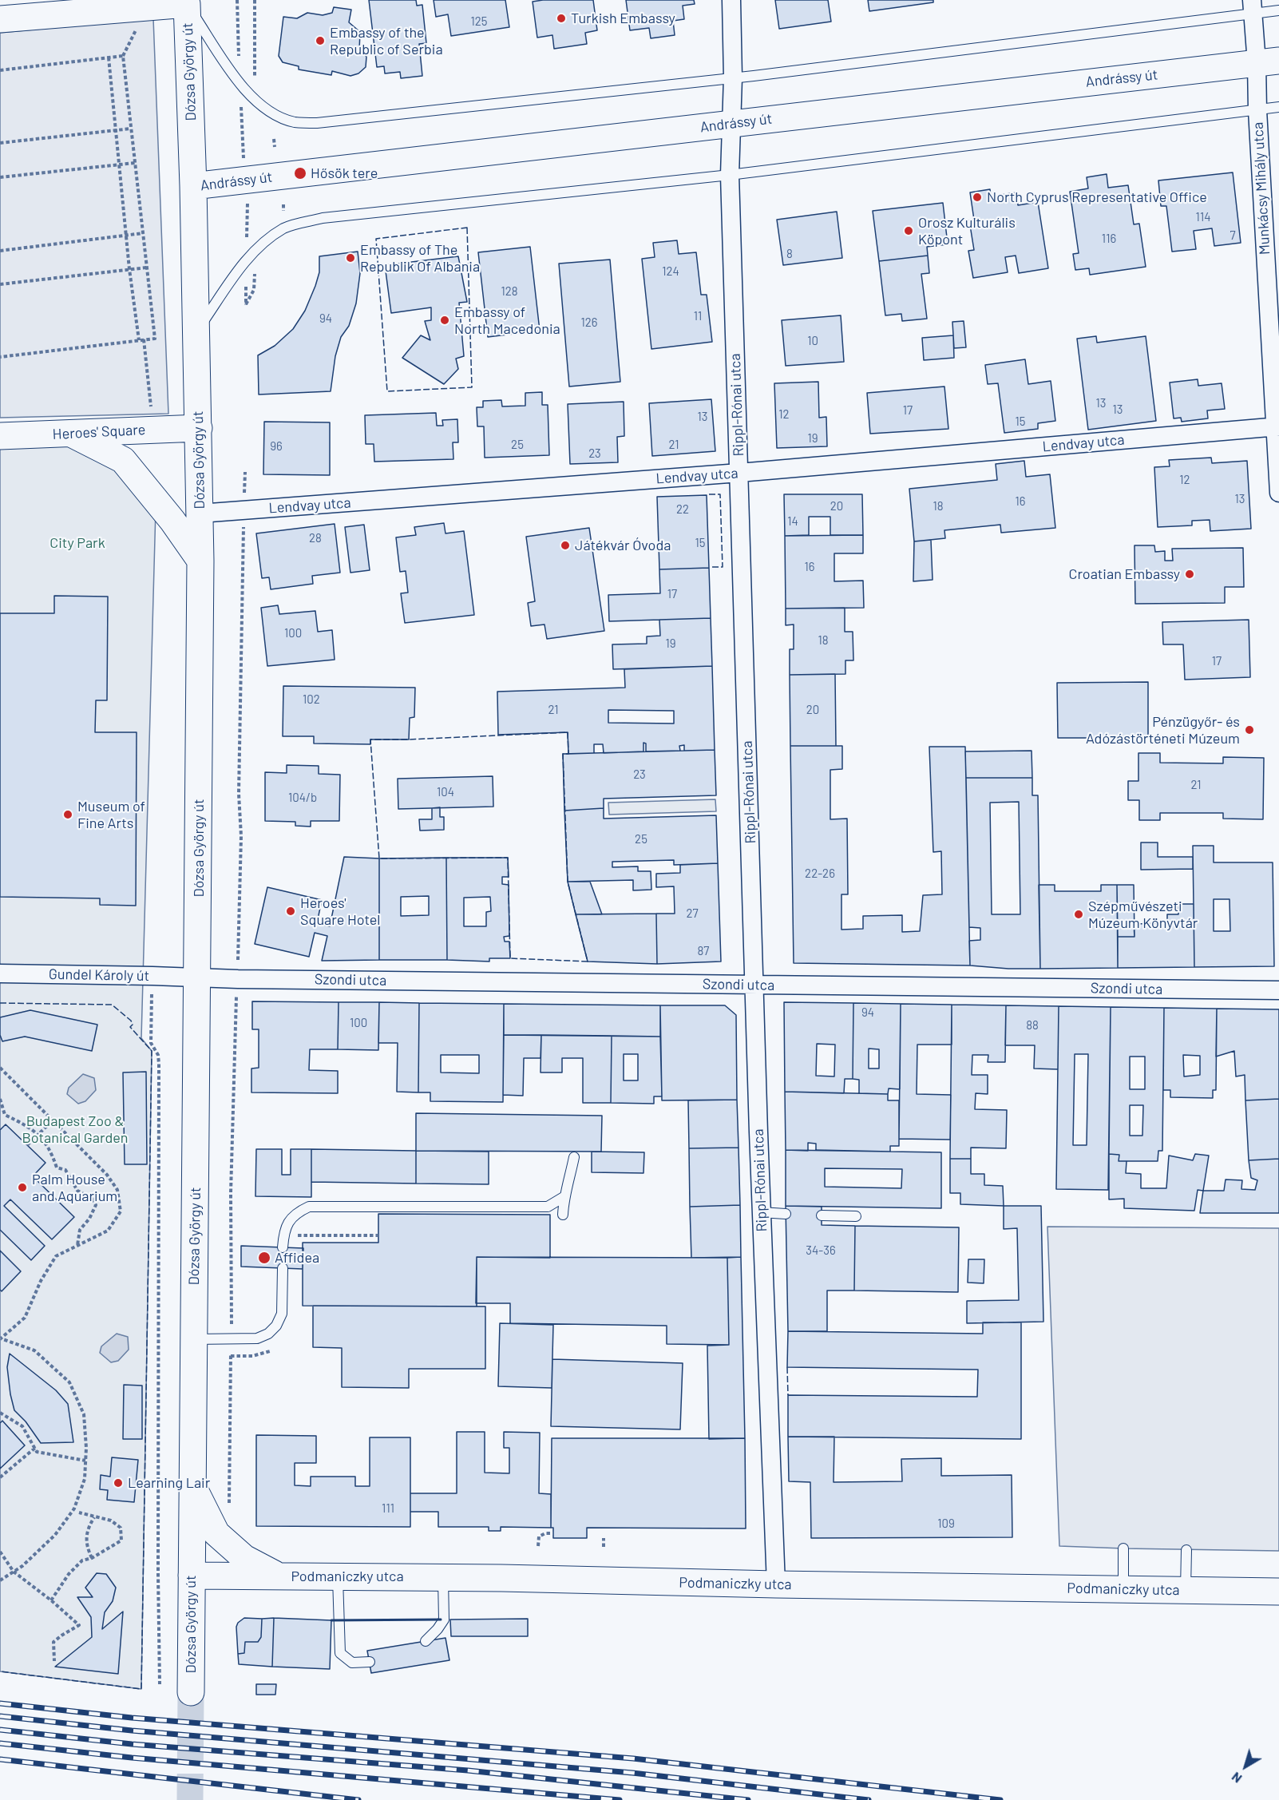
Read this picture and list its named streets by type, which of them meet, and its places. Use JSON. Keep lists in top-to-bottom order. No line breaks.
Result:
{"streets":{"main road":["Dózsa György út","Andrássy út","Heroes' Square","Podmaniczky utca"],"street":["Munkácsy Mihály utca","Rippl-Rónai utca","Lendvay utca","Gundel Károly út","Szondi utca"]},"crossings":[["Dózsa György út","Andrássy út"],["Dózsa György út","Heroes' Square"],["Dózsa György út","Lendvay utca"],["Dózsa György út","Gundel Károly út"],["Dózsa György út","Szondi utca"],["Dózsa György út","Podmaniczky utca"],["Andrássy út","Munkácsy Mihály utca"],["Andrássy út","Rippl-Rónai utca"],["Munkácsy Mihály utca","Lendvay utca"],["Rippl-Rónai utca","Lendvay utca"],["Rippl-Rónai utca","Szondi utca"],["Rippl-Rónai utca","Podmaniczky utca"],["Gundel Károly út","Szondi utca"]],"parks":["City Park","Budapest Zoo & Botanical Garden"],"places":["Turkish Embassy","Embassy of the Republic of Serbia","Hősök tere","North Cyprus Representative Office","Orosz Kulturális Köpont","Embassy of The Republik Of Albania","Embassy of North Macedonia","Játékvár Óvoda","Croatian Embassy","Pénzügyőr- és Adózástörténeti Múzeum","Museum of Fine Arts","Heroes' Square Hotel","Szépművészeti Múzeum Könyvtár","Palm House and Aquarium","Affidea","Learning Lair"],"house_numbers":["125","114","7","116","8","124","128","11","94","126","10","13","13","17","12","13","15","19","25","21","96","23","12","13","16","20","18","22","14","28","15","16","17","100","18","19","17","102","21","20","23","21","104","104/b","25","22-26","27","87","94","100","88","34-36","111","109"],"north":"bottom left"}
